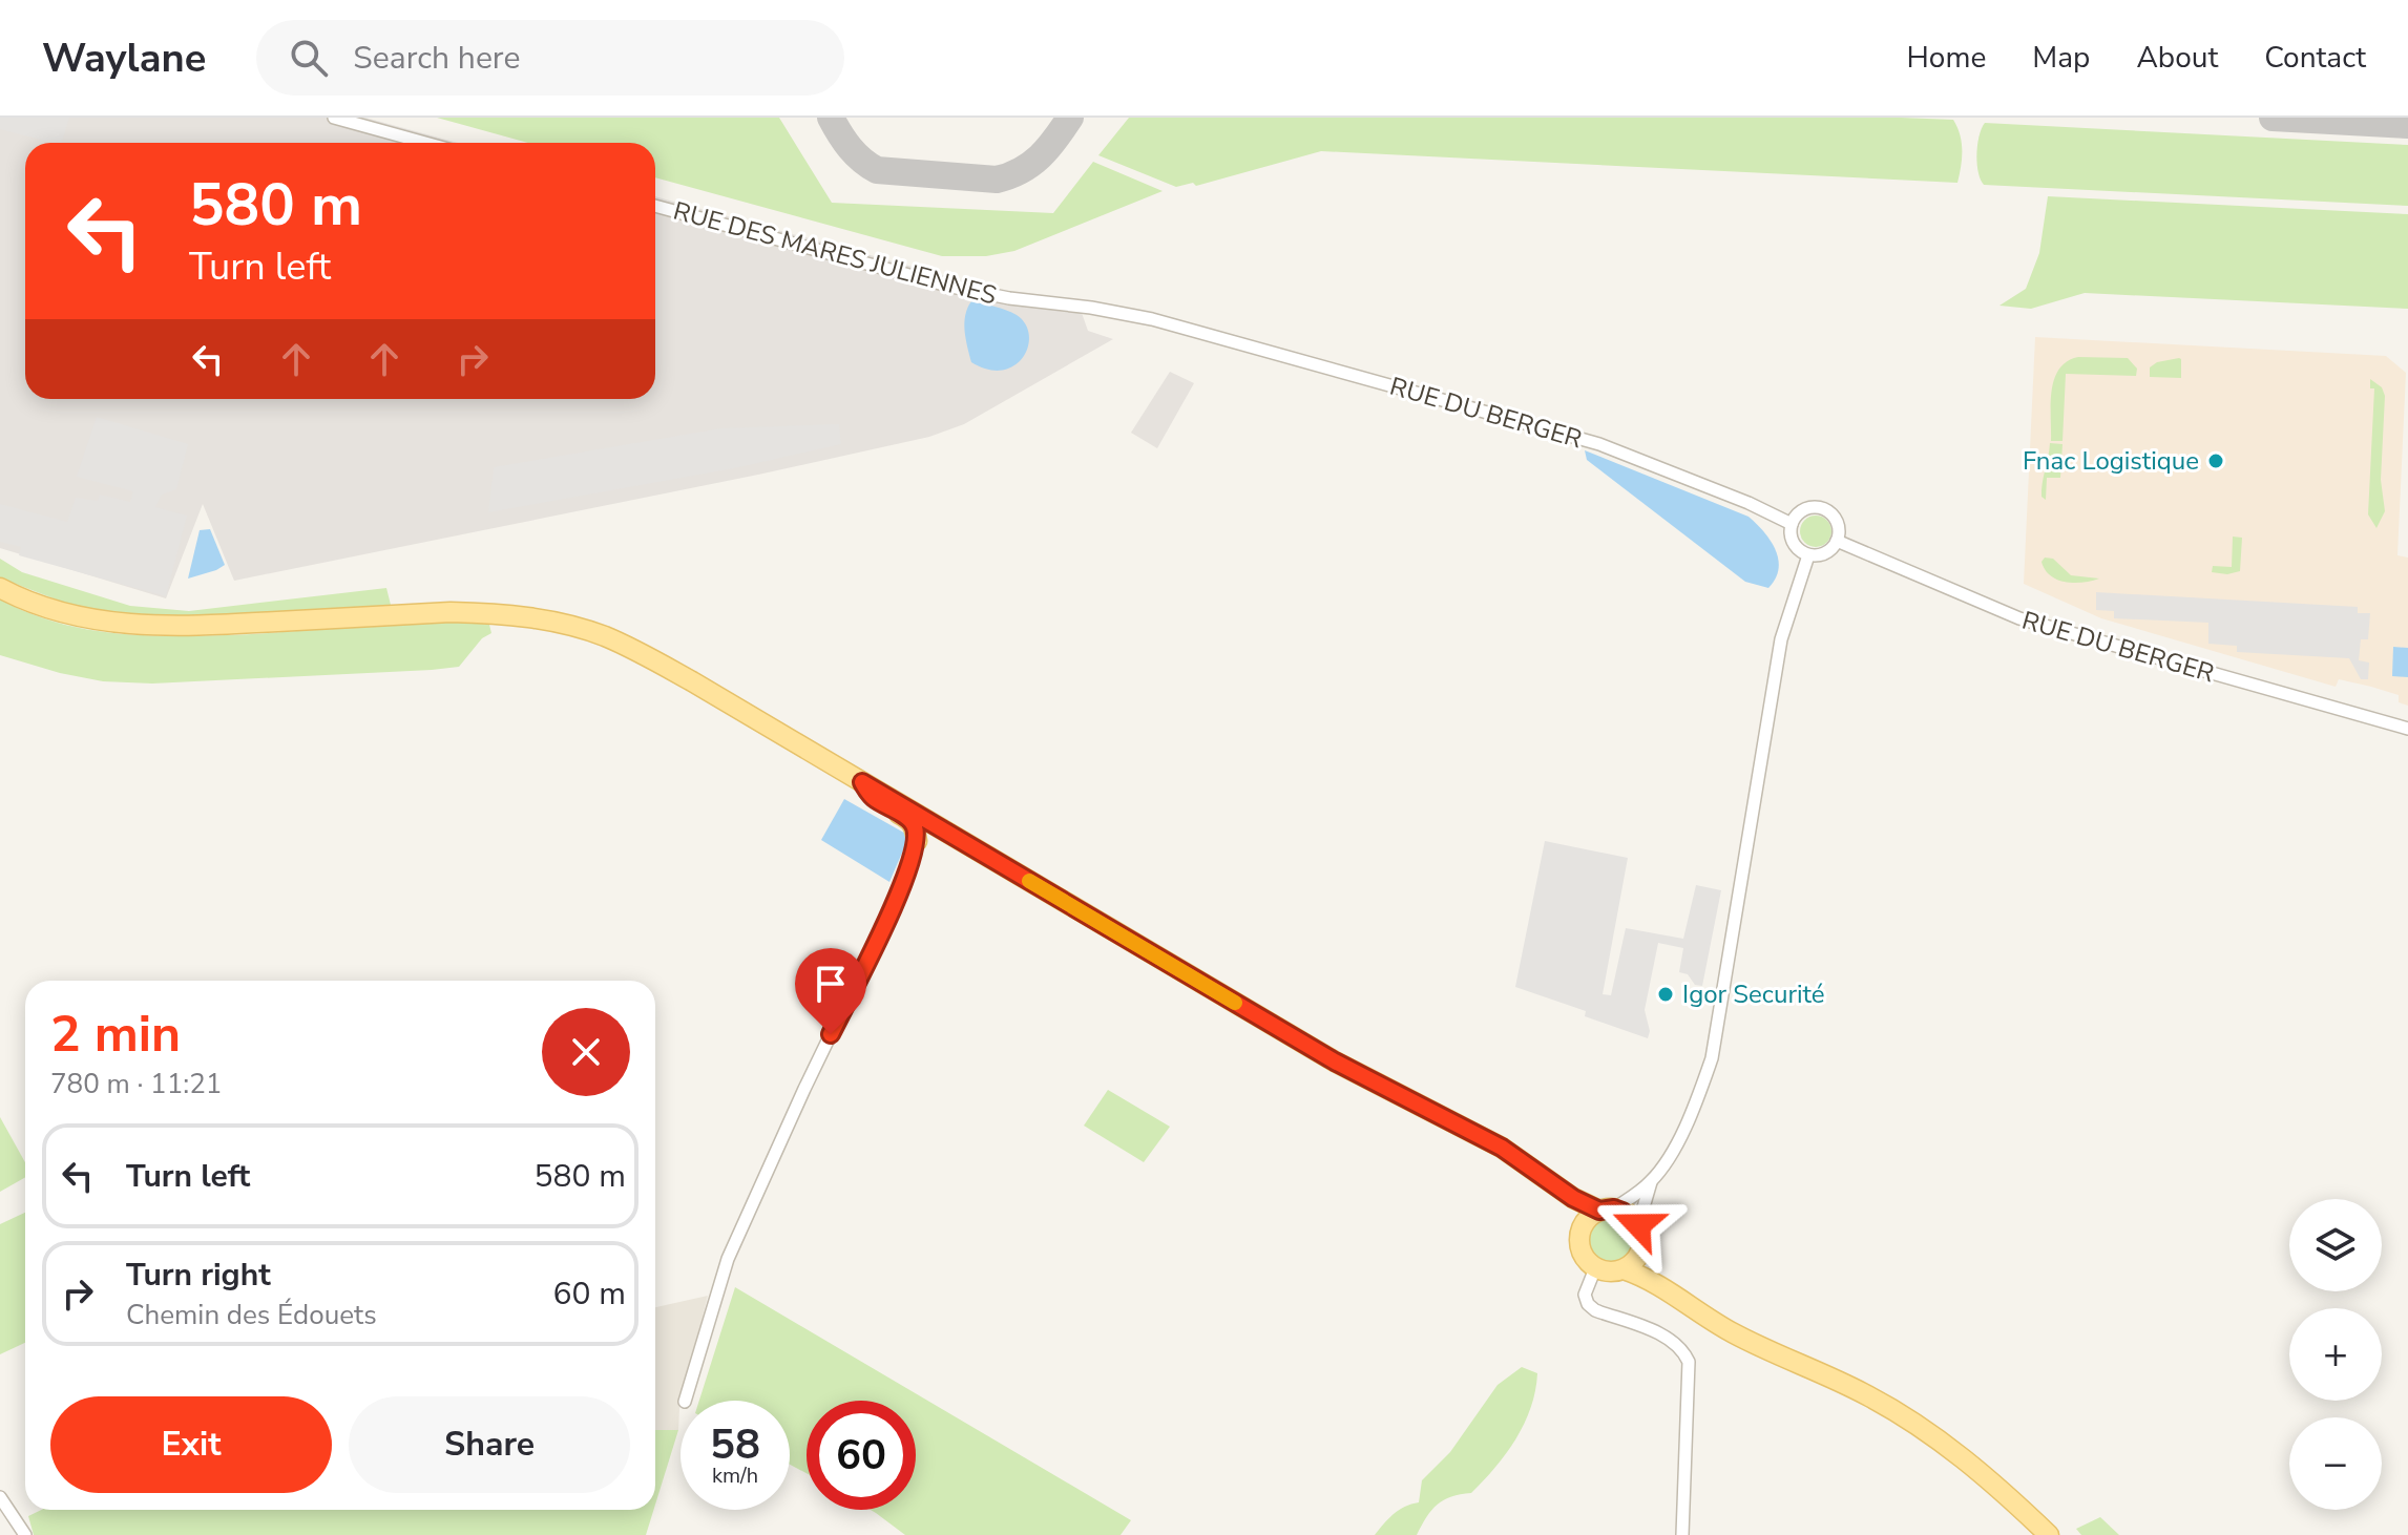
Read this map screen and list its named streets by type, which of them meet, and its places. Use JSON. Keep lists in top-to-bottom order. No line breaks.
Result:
{"streets":{"street":["RUE DES MARES JULIENNES","RUE DU BERGER"]},"crossings":[["RUE DES MARES JULIENNES","RUE DU BERGER"]],"places":["Fnac Logistique","Igor Securité"],"page":{"header":"Waylane","search":"Search here","nav":["Home","Map","About","Contact"],"turn":["580 m","Turn left"],"heading":["2 min","780 m · 11:21"],"list":[{"name":"Turn left","value":"580 m"},{"name":"Turn right","note":"Chemin des Édouets","value":"60 m"}],"map_buttons":["+","−"],"buttons":["Exit","Share"],"speed":"58 km/h","limit":"60"}}
